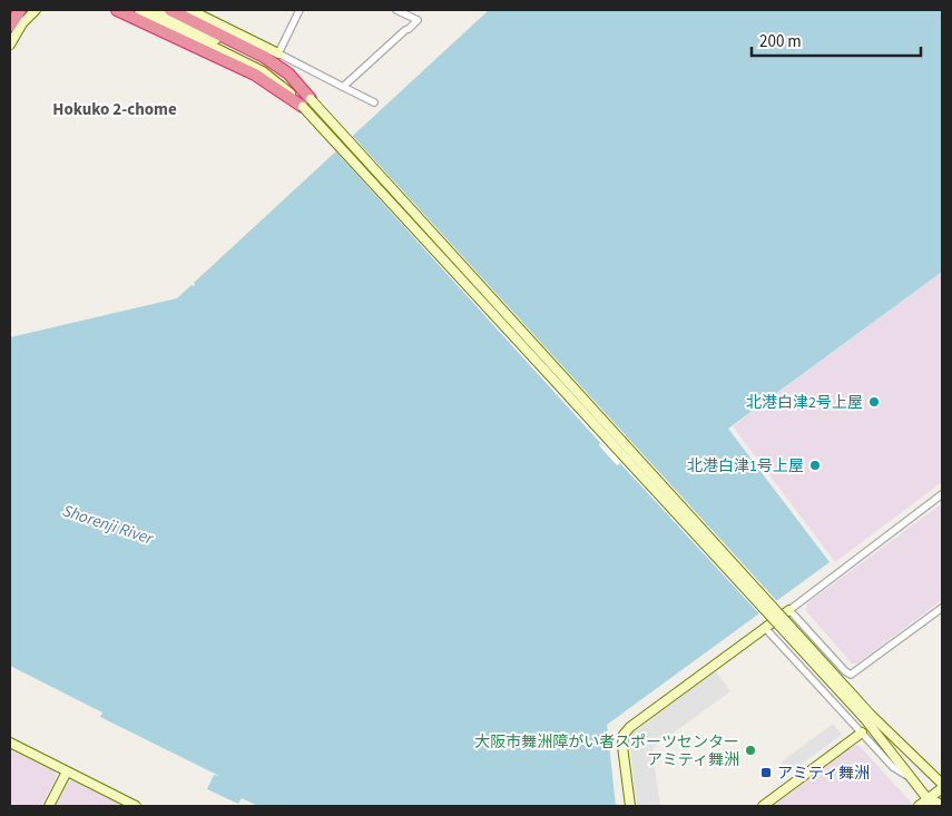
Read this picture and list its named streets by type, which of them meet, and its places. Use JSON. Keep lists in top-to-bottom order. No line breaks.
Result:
{"districts":["Hokuko 2-chome"],"water":["Shorenji River"],"places":{"other":["北港白津2号上屋","北港白津1号上屋","大阪市舞洲障がい者スポーツセンター アミティ舞洲"],"transit":["アミティ舞洲"]},"scale_bar":"200 m"}
